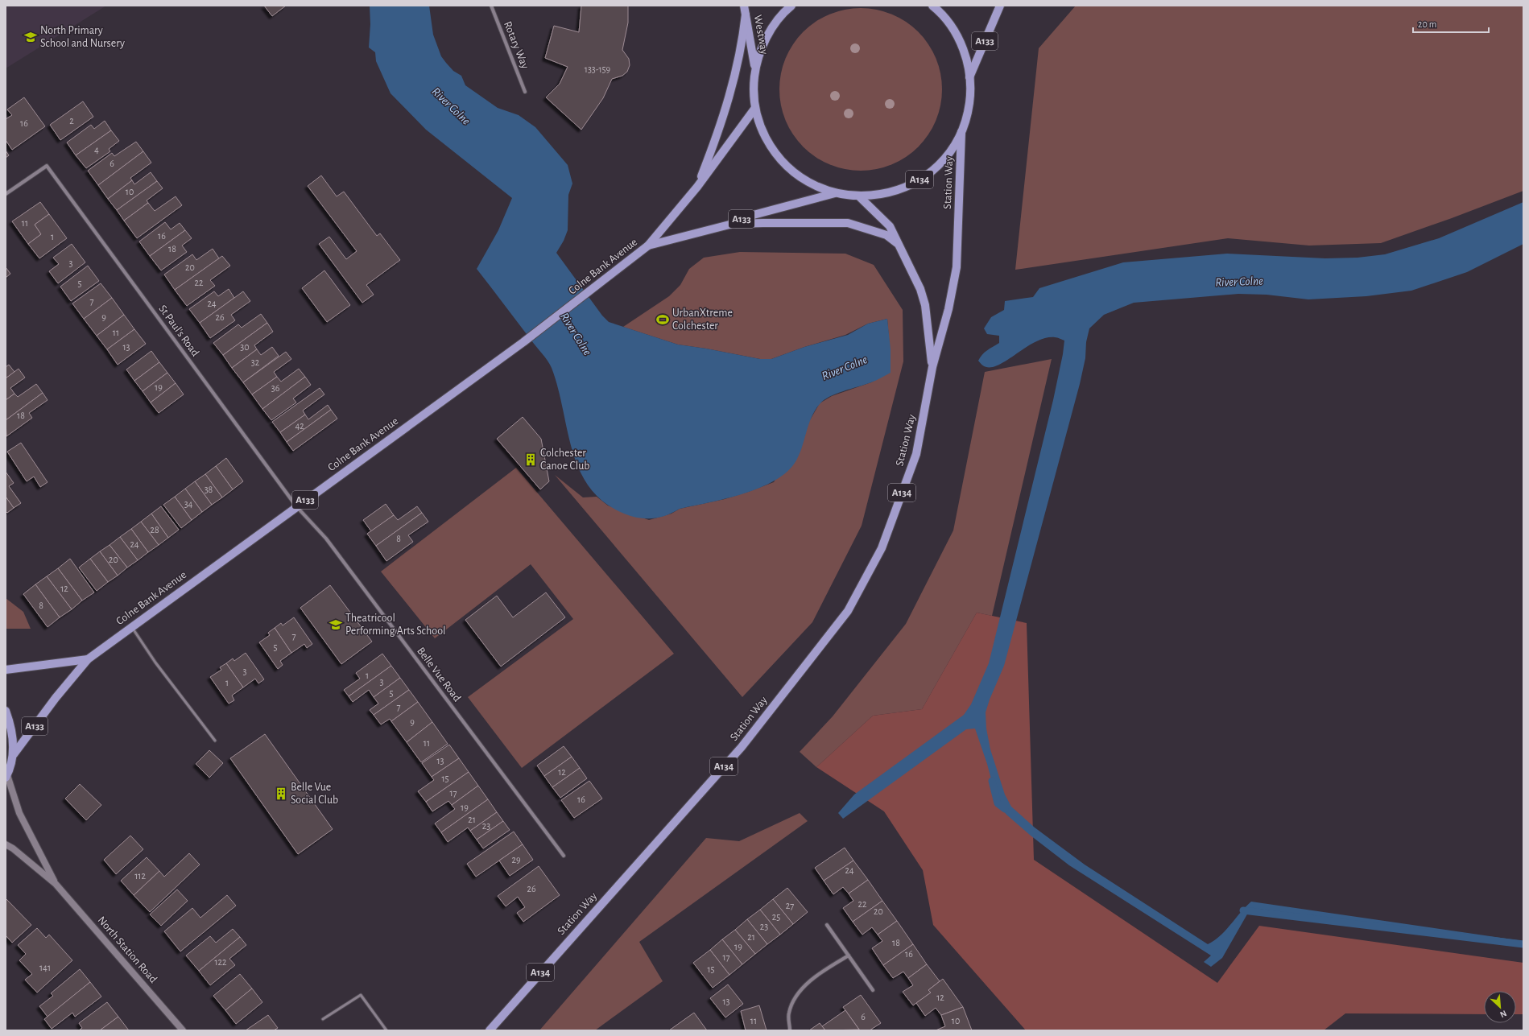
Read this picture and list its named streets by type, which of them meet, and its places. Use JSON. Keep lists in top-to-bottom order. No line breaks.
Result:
{"streets":{"main road":["Westway","A133","A134","Station Way","Colne Bank Avenue"],"street":["Rotary Way","St Paul's Road","Belle Vue Road","North Station Road"]},"crossings":[["Westway","A134"],["A133","A134"],["A133","Colne Bank Avenue"],["A133","North Station Road"],["A134","Station Way"],["A134","Colne Bank Avenue"],["Colne Bank Avenue","St Paul's Road"],["Colne Bank Avenue","Belle Vue Road"],["St Paul's Road","Belle Vue Road"]],"water":["River Colne"],"places":{"school or university":["North Primary School and Nursery","Theatricool Performing Arts School"],"sports":["UrbanXtreme Colchester"],"building":["Colchester Canoe Club","Belle Vue Social Club"]},"house_numbers":["133-159","2","16","4","6","10","11","16","1","18","3","20","22","5","7","24","9","26","11","13","30","32","19","36","18","42","38","34","28","8","24","20","12","8","7","5","3","1","3","1","5","7","9","11","13","12","15","17","16","19","21","23","29","24","112","26","22","27","20","25","23","21","18","19","16","17","122","141","15","12","13","6","11","10"],"scale_bar":"20 m","north":"bottom right"}
